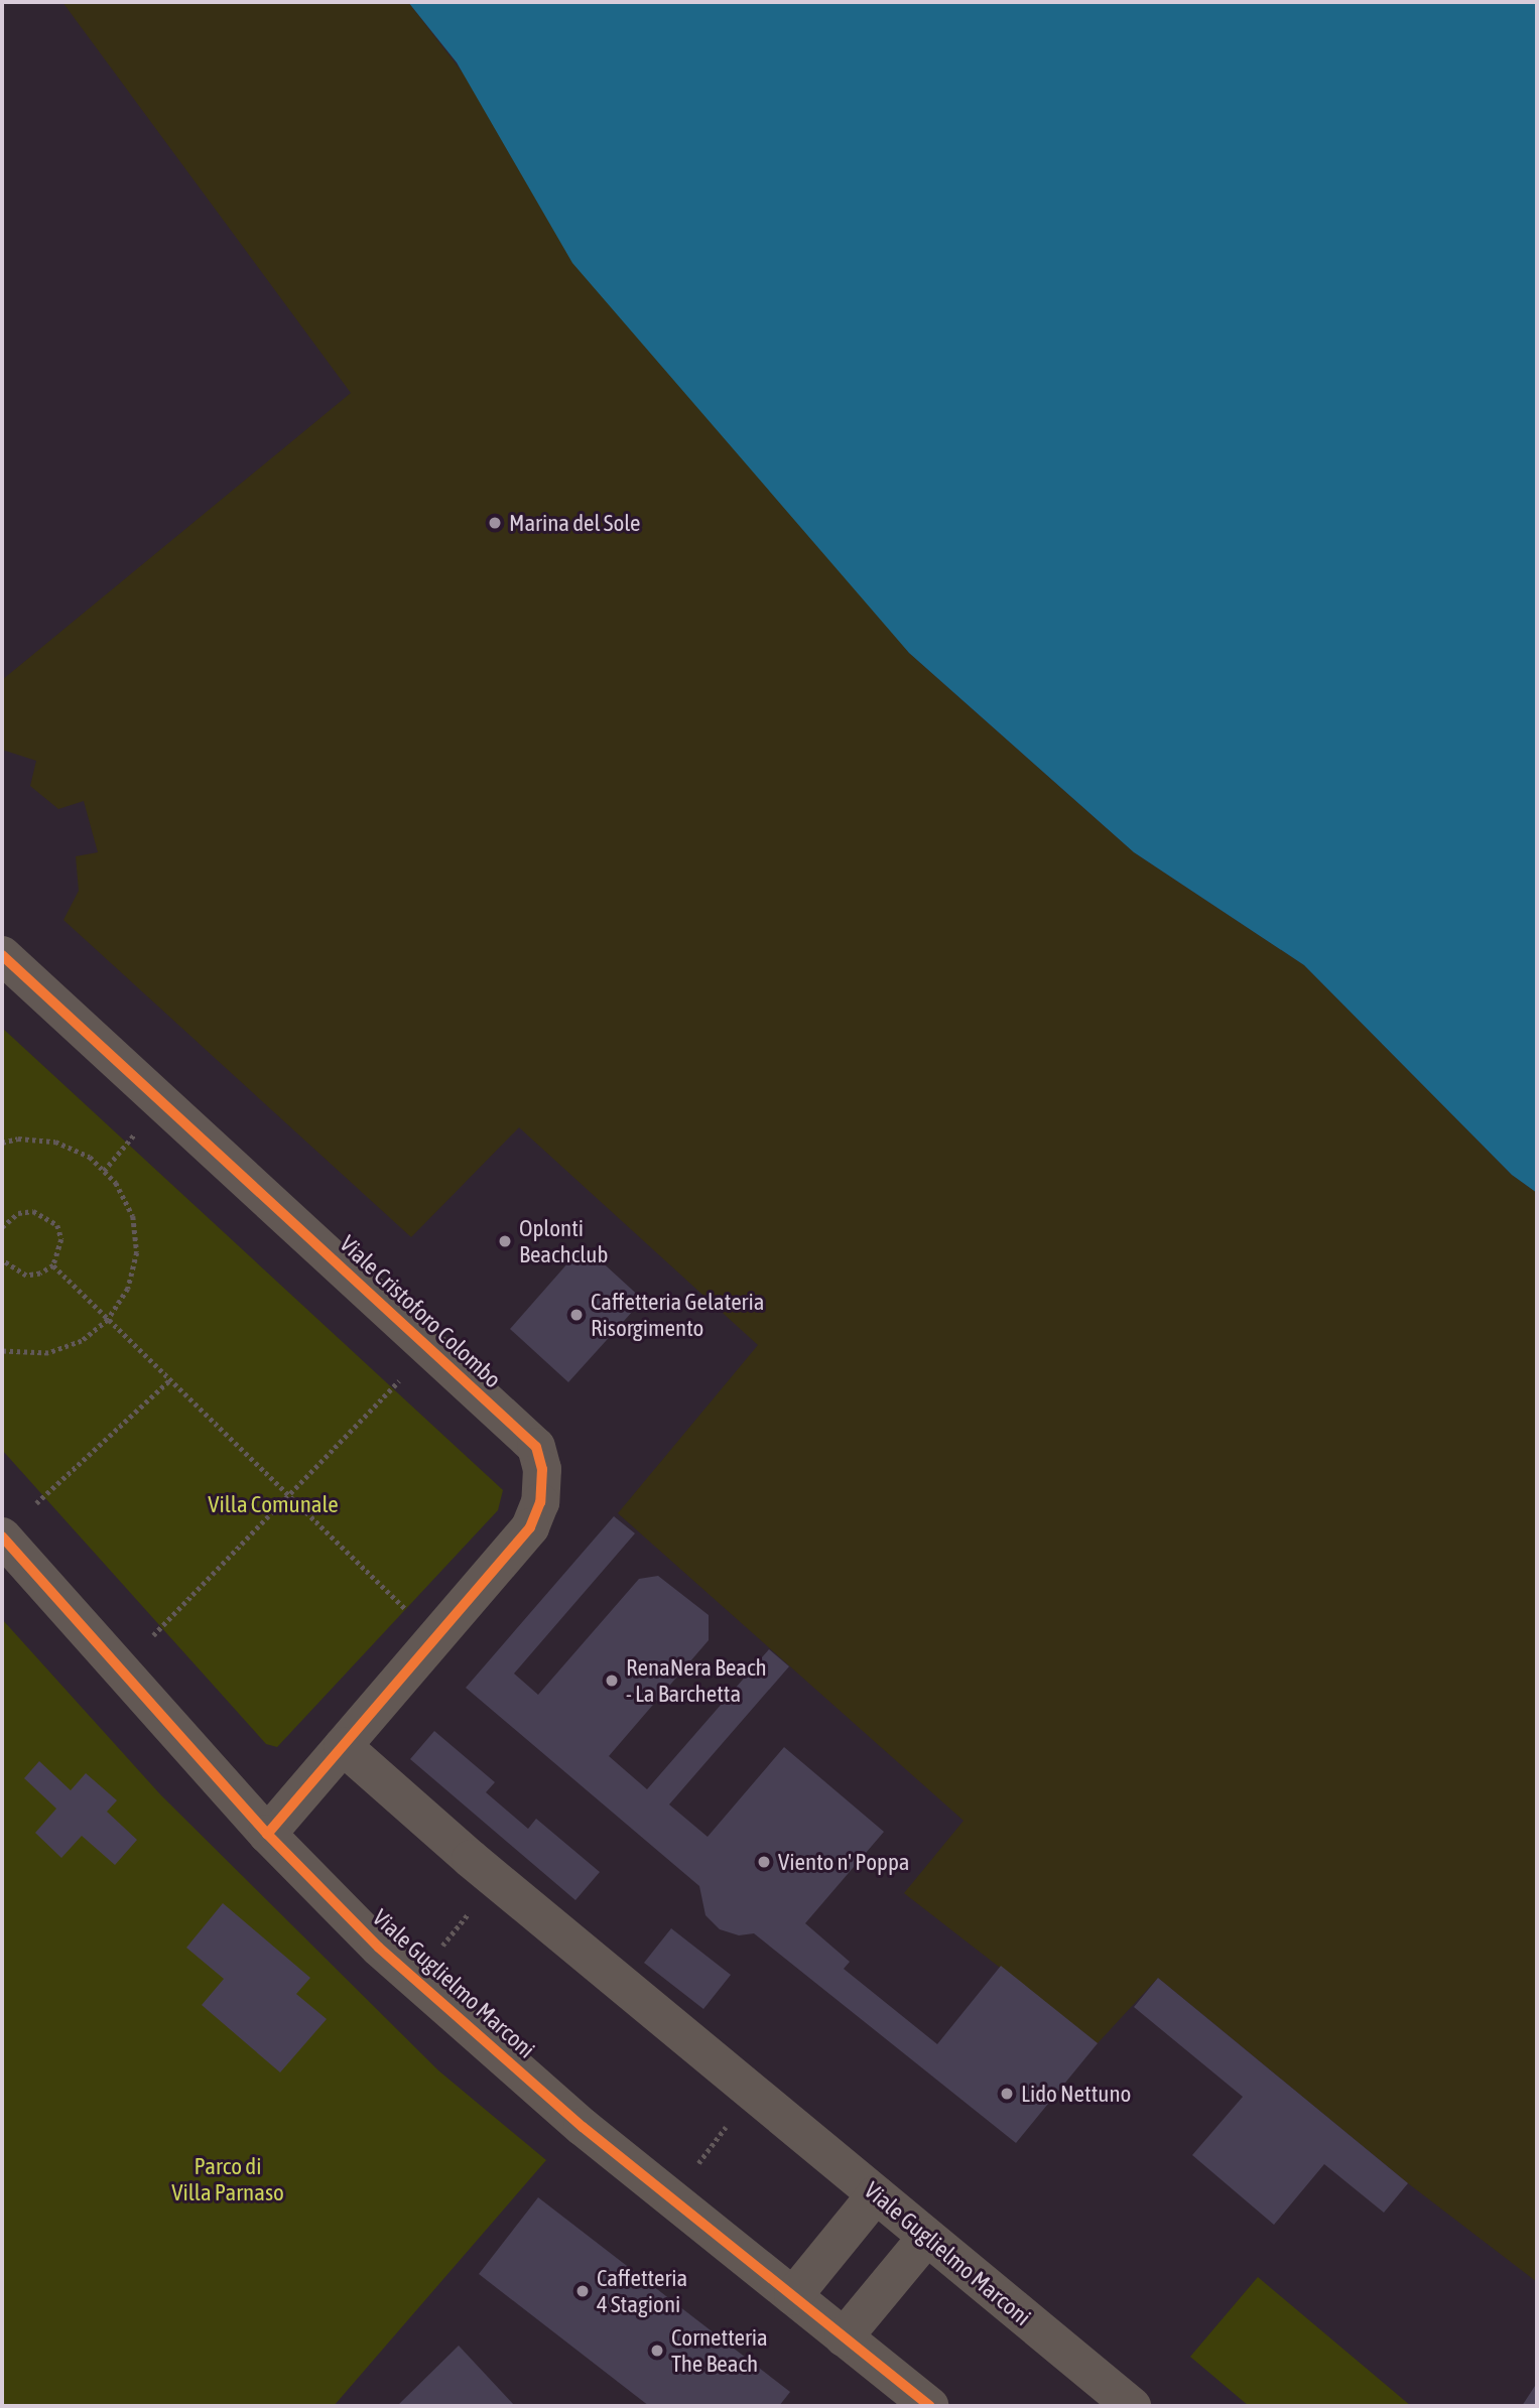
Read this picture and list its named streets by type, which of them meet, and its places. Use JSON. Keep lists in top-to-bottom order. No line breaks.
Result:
{"streets":{"street":["Viale Cristoforo Colombo","Viale Guglielmo Marconi"]},"crossings":[["Viale Cristoforo Colombo","Viale Guglielmo Marconi"]],"parks":["Villa Comunale","Parco di Villa Parnaso"],"places":["Marina del Sole","Oplonti Beachclub","Caffetteria Gelateria Risorgimento","RenaNera Beach - La Barchetta","Viento n' Poppa","Lido Nettuno","Caffetteria 4 Stagioni","Cornetteria The Beach"]}
